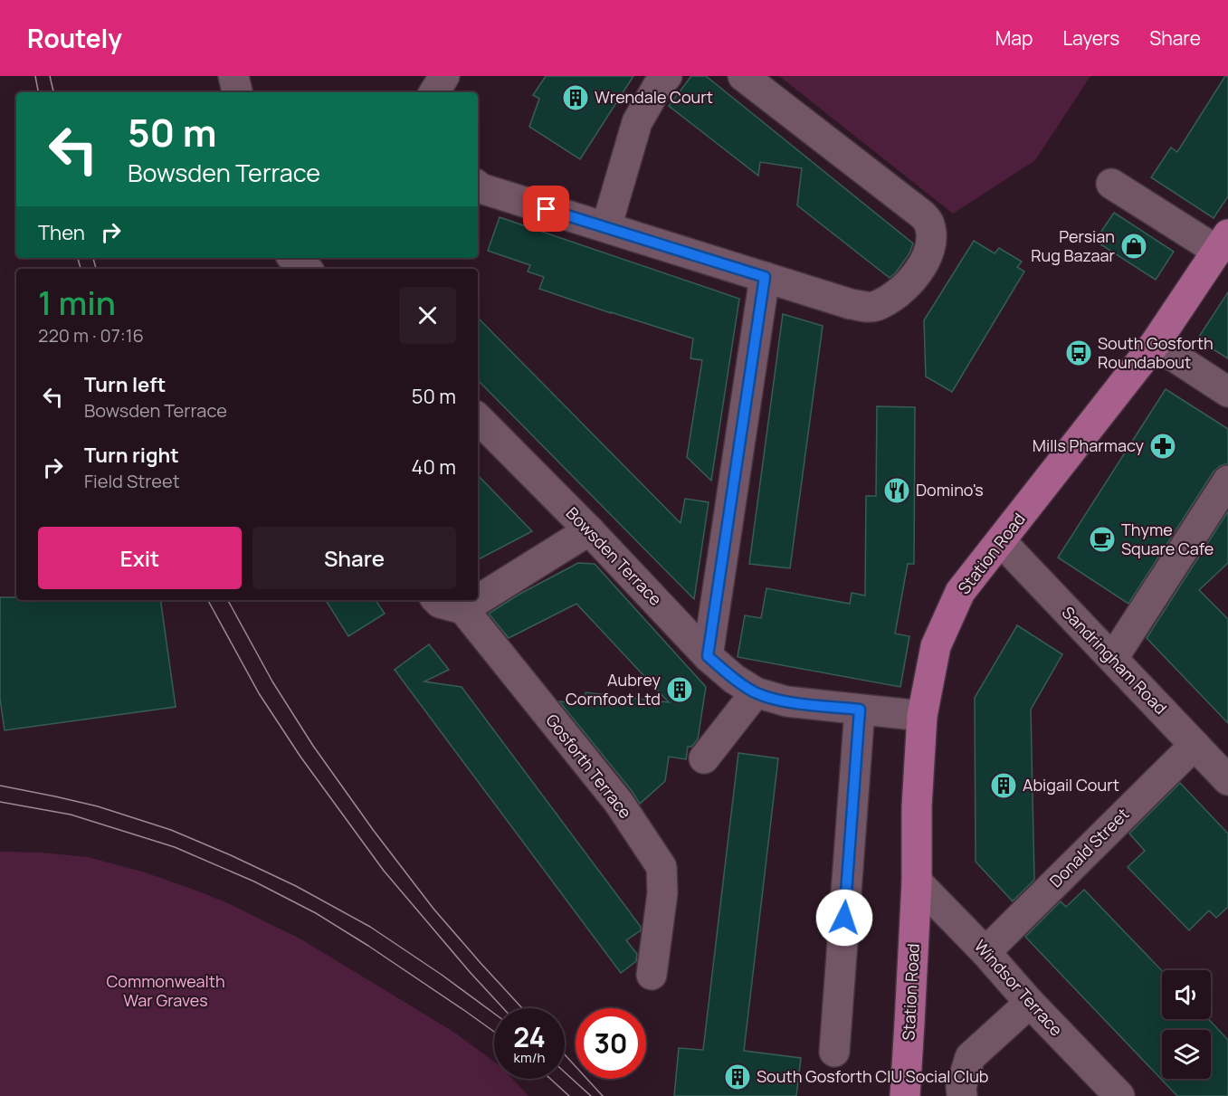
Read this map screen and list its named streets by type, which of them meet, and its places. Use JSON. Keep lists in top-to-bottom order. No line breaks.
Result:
{"streets":{"main road":["Station Road"],"street":["Bowsden Terrace","Sandringham Road","Gosforth Terrace","Donald Street","Windsor Terrace"]},"crossings":[["Station Road","Bowsden Terrace"],["Station Road","Sandringham Road"],["Station Road","Windsor Terrace"],["Sandringham Road","Donald Street"],["Donald Street","Windsor Terrace"]],"parks":["Commonwealth War Graves"],"places":{"building":["Wrendale Court","Aubrey Cornfoot Ltd","Abigail Court","South Gosforth CIU Social Club"],"shop":["Persian Rug Bazaar"],"bus stop":["South Gosforth Roundabout"],"pharmacy":["Mills Pharmacy"],"restaurant":["Domino's"],"cafe":["Thyme Square Cafe"]},"page":{"header":"Routely","nav":["Map","Layers","Share"],"turn":["50 m","Bowsden Terrace"],"then":"Then","heading":["1 min","220 m · 07:16"],"list":[{"name":"Turn left","note":"Bowsden Terrace","value":"50 m"},{"name":"Turn right","note":"Field Street","value":"40 m"}],"buttons":["Exit","Share"],"speed":"24 km/h","limit":"30"}}
